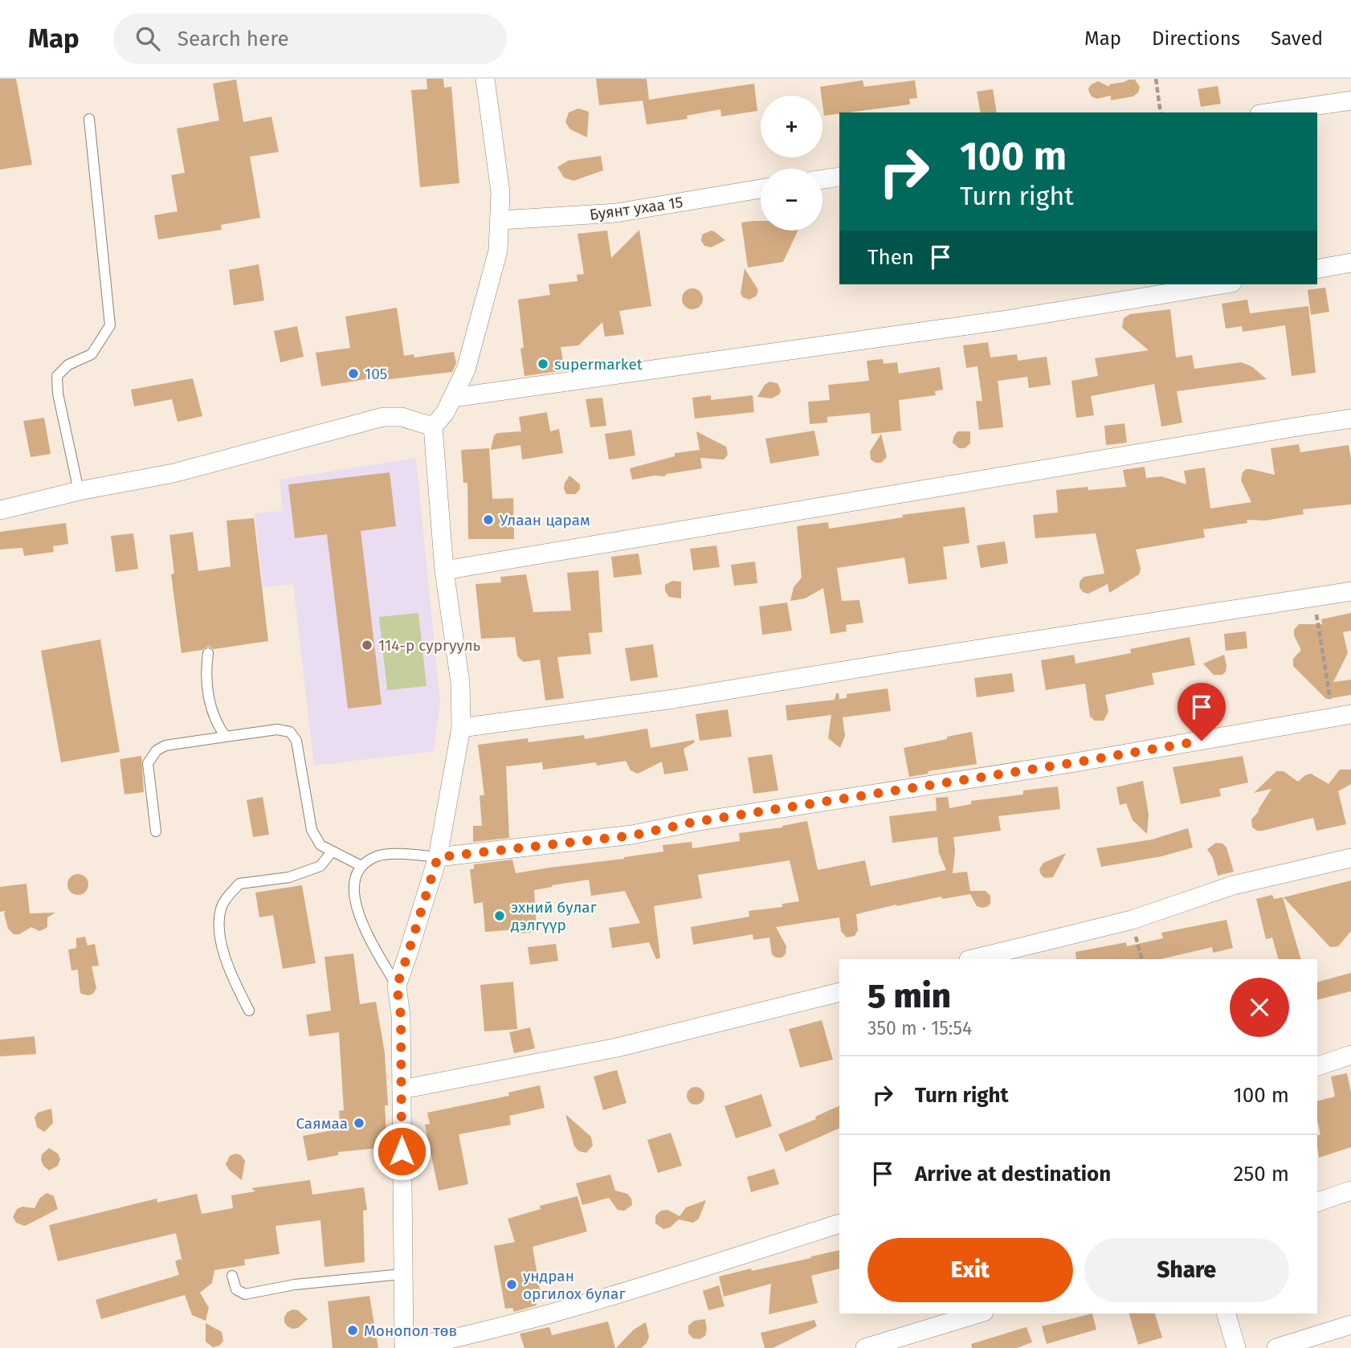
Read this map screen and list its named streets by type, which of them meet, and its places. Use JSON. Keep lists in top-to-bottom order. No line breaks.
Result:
{"streets":{"street":["Буянт ухаа 15"]},"places":["supermarket","105","Улаан царам","114-р сургууль","эхний булаг дэлгүүр","Саямаа","ундран оргилох булаг","Монопол төв"],"page":{"header":"Map","search":"Search here","nav":["Map","Directions","Saved"],"map_buttons":["+","−"],"turn":["100 m","Turn right"],"then":"Then","heading":["5 min","350 m · 15:54"],"list":[{"name":"Turn right","value":"100 m"},{"name":"Arrive at destination","value":"250 m"}],"buttons":["Exit","Share"]}}
